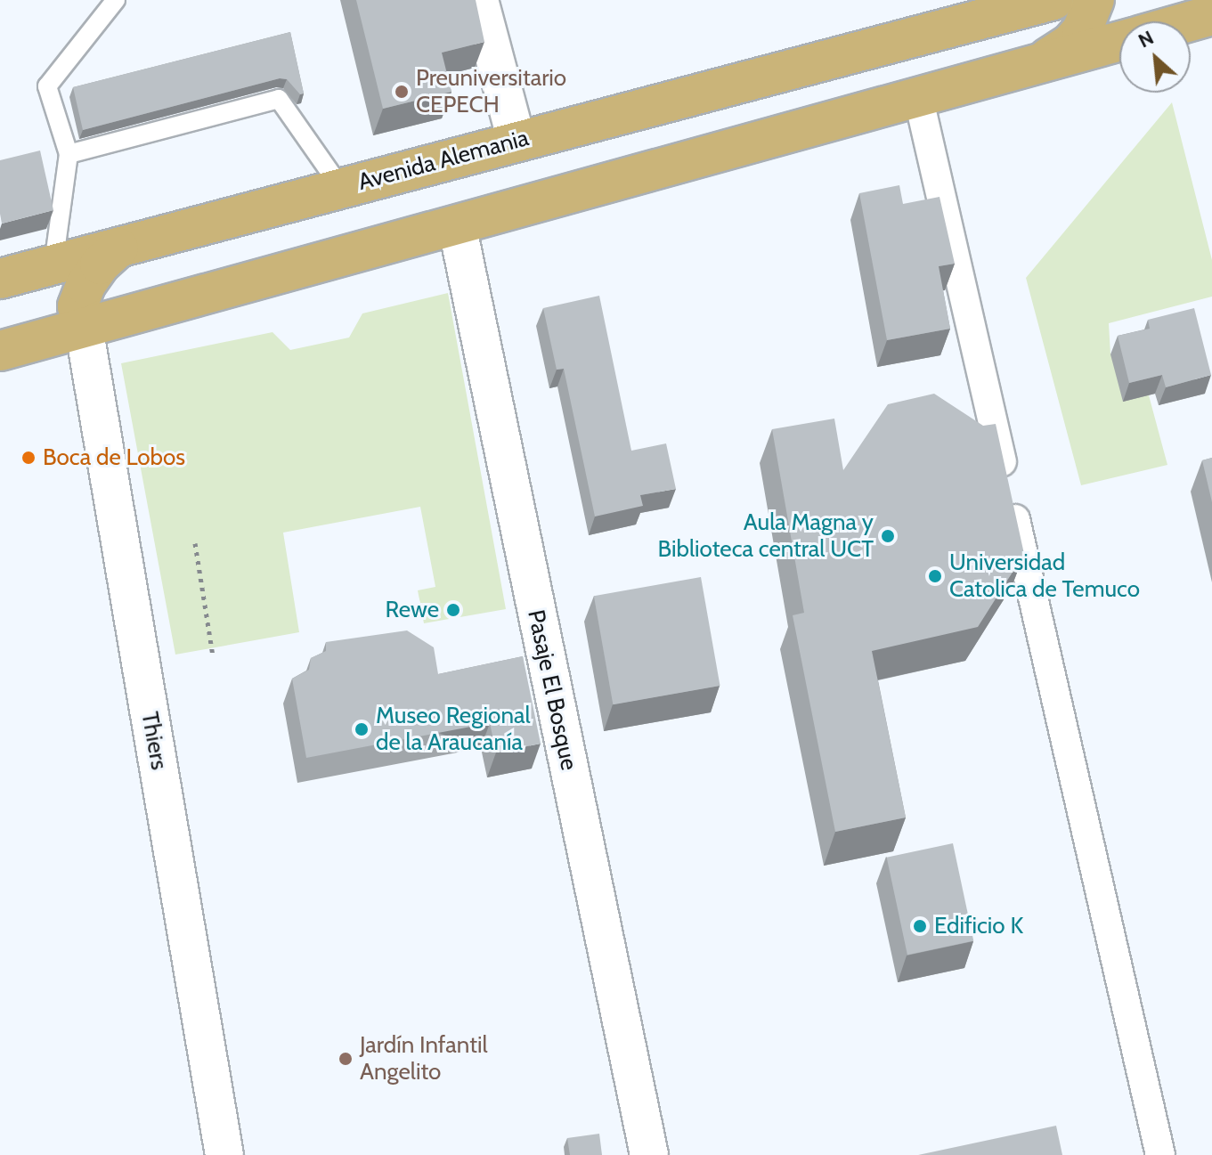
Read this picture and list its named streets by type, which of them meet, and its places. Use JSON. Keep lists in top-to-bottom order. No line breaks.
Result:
{"streets":{"main road":["Avenida Alemania"],"street":["Pasaje El Bosque","Thiers"]},"places":["Preuniversitario CEPECH","Boca de Lobos","Aula Magna y Biblioteca central UCT","Universidad Catolica de Temuco","Rewe","Museo Regional de la Araucanía","Edificio K","Jardín Infantil Angelito"],"north":"top left"}
